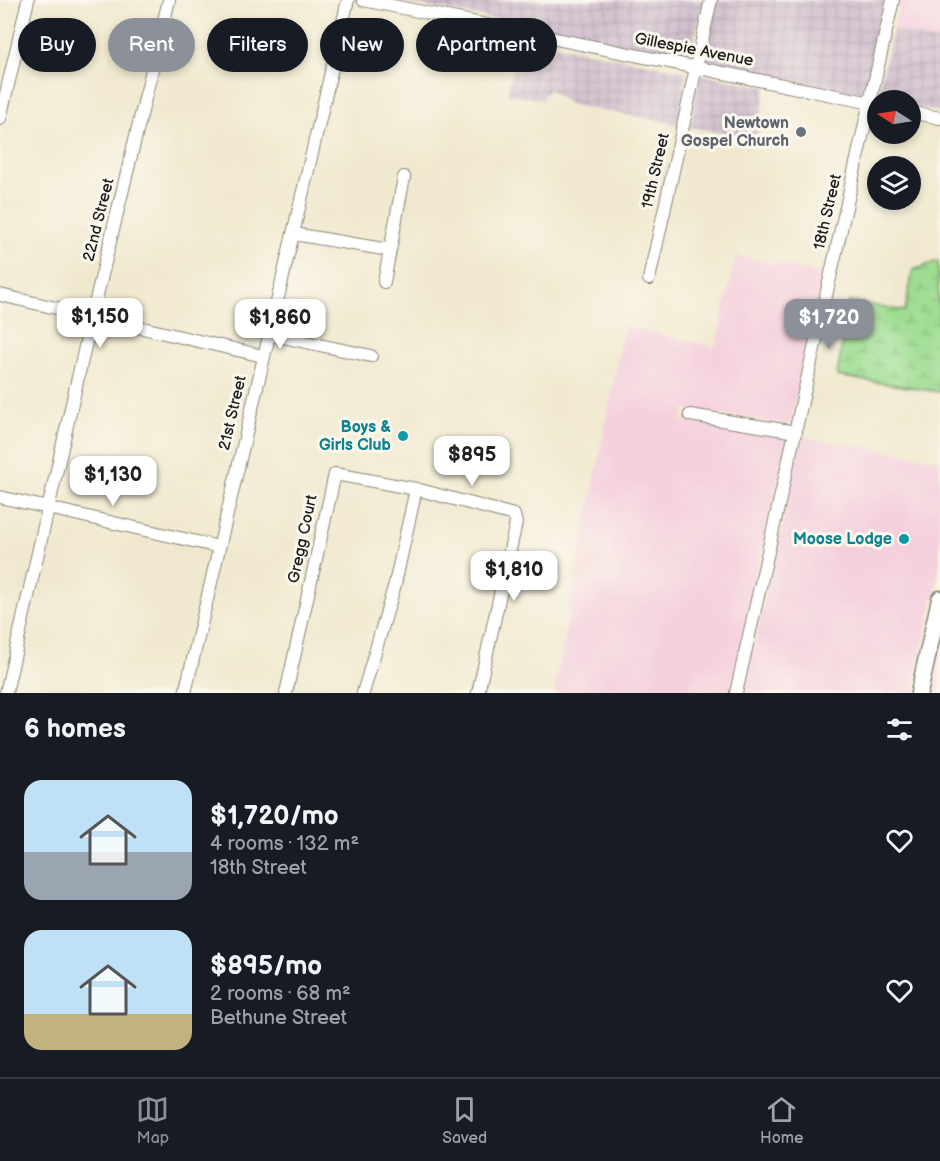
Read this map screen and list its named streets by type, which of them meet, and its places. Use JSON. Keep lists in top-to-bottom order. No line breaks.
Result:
{"streets":{"street":["Gillespie Avenue","19th Street","18th Street","22nd Street","21st Street","Gregg Court"]},"crossings":[["Gillespie Avenue","19th Street"]],"places":["Newtown Gospel Church","Boys & Girls Club","Moose Lodge"],"north":"left","page":{"chip":["Buy","Rent","Filters","New","Apartment"],"price":["$1,150","$1,860","$1,720","$895","$1,130","$1,810"],"heading":"6 homes","list":[{"name":"$1,720/mo","note":"4 rooms · 132 m² · 18th Street"},{"name":"$895/mo","note":"2 rooms · 68 m² · Bethune Street"}],"tabs":["Map","Saved","Home"]}}
